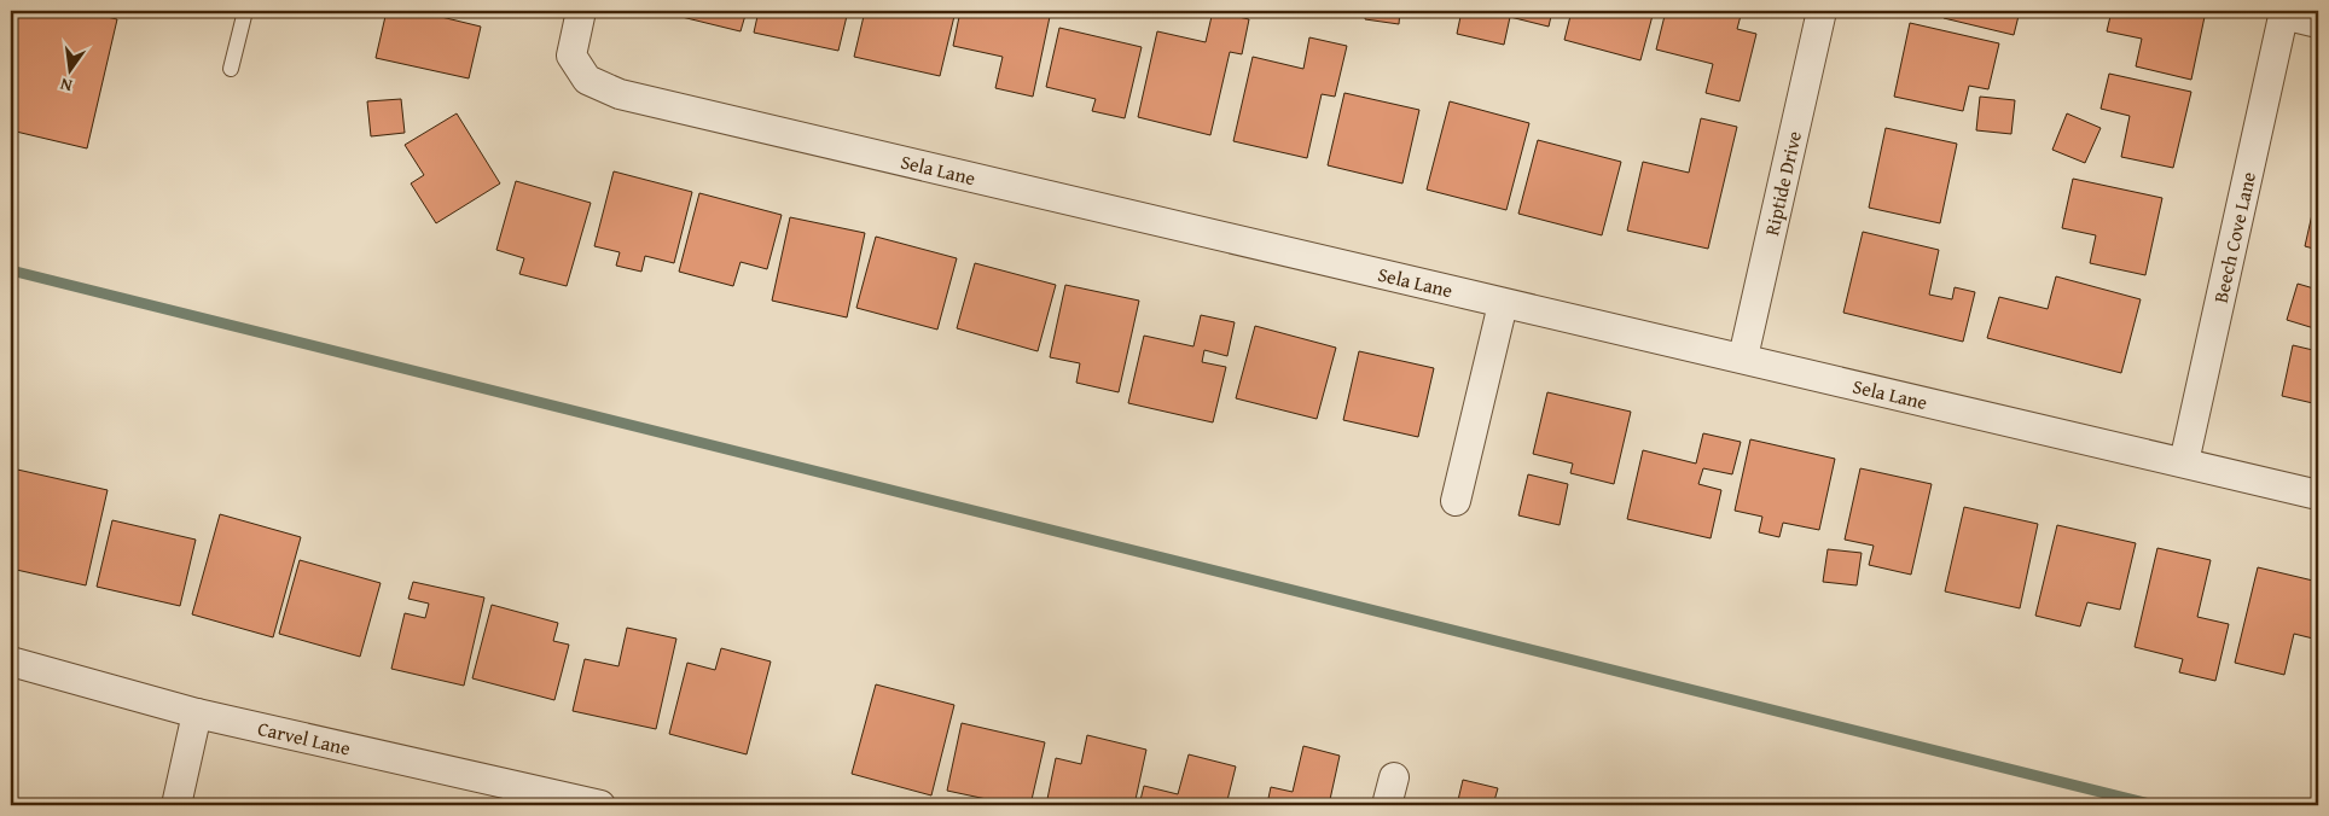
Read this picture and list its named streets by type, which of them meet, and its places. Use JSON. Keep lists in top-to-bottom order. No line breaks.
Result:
{"streets":{"street":["Sela Lane","Riptide Drive","Beech Cove Lane","Carvel Lane"]},"crossings":[["Sela Lane","Riptide Drive"],["Sela Lane","Beech Cove Lane"]],"north":"bottom"}
